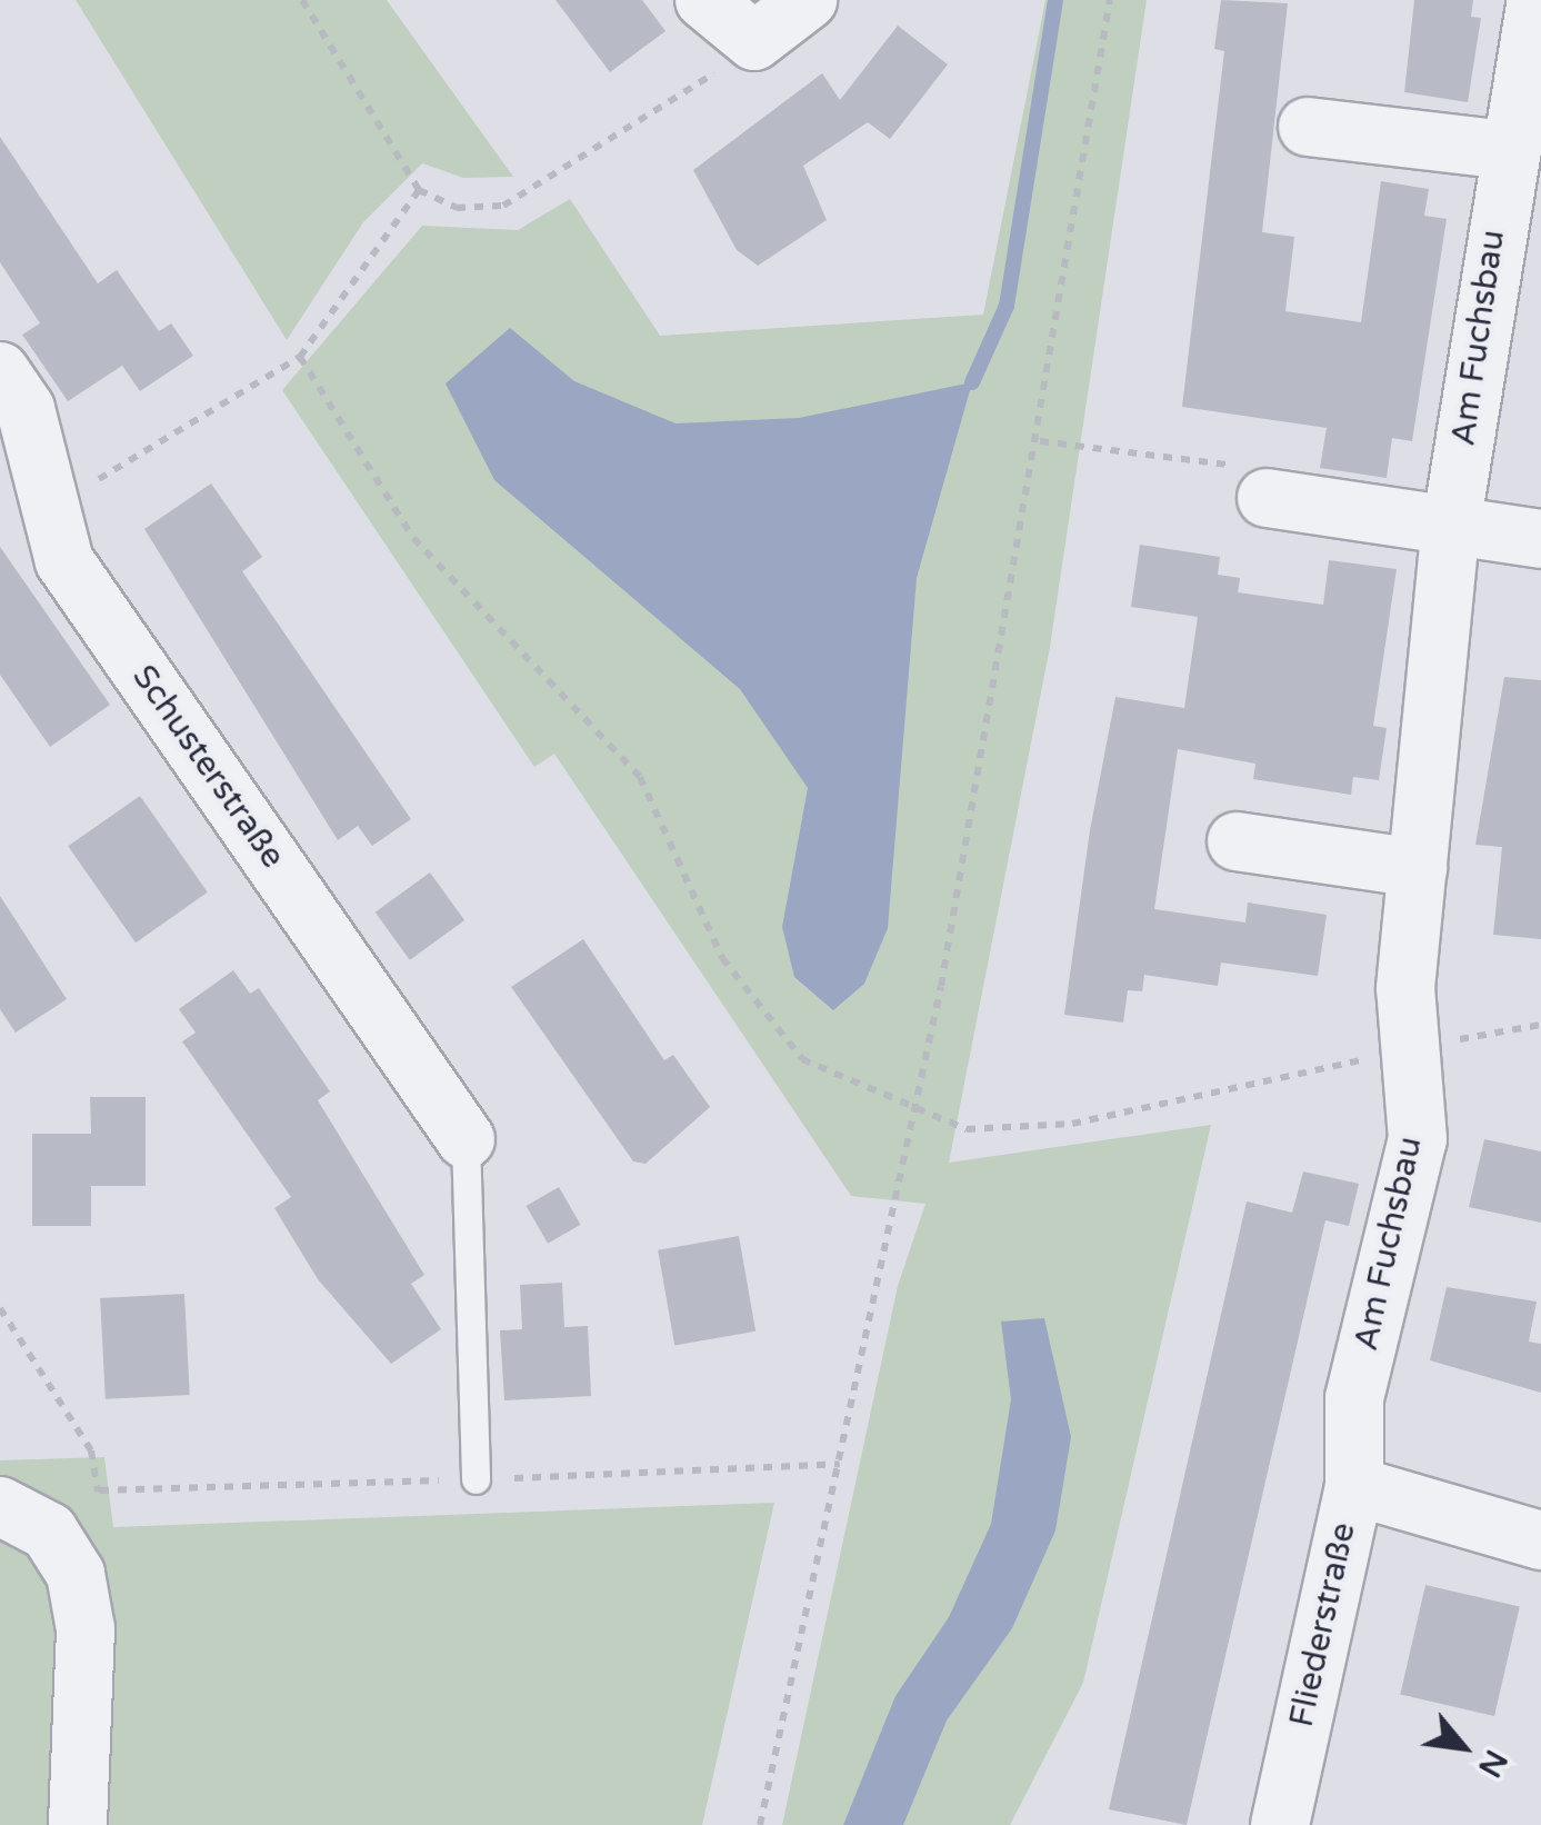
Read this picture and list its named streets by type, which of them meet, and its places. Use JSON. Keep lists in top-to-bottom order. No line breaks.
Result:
{"streets":{"street":["Am Fuchsbau","Schusterstraße","Fliederstraße"]},"crossings":[["Am Fuchsbau","Fliederstraße"]],"north":"bottom right"}
